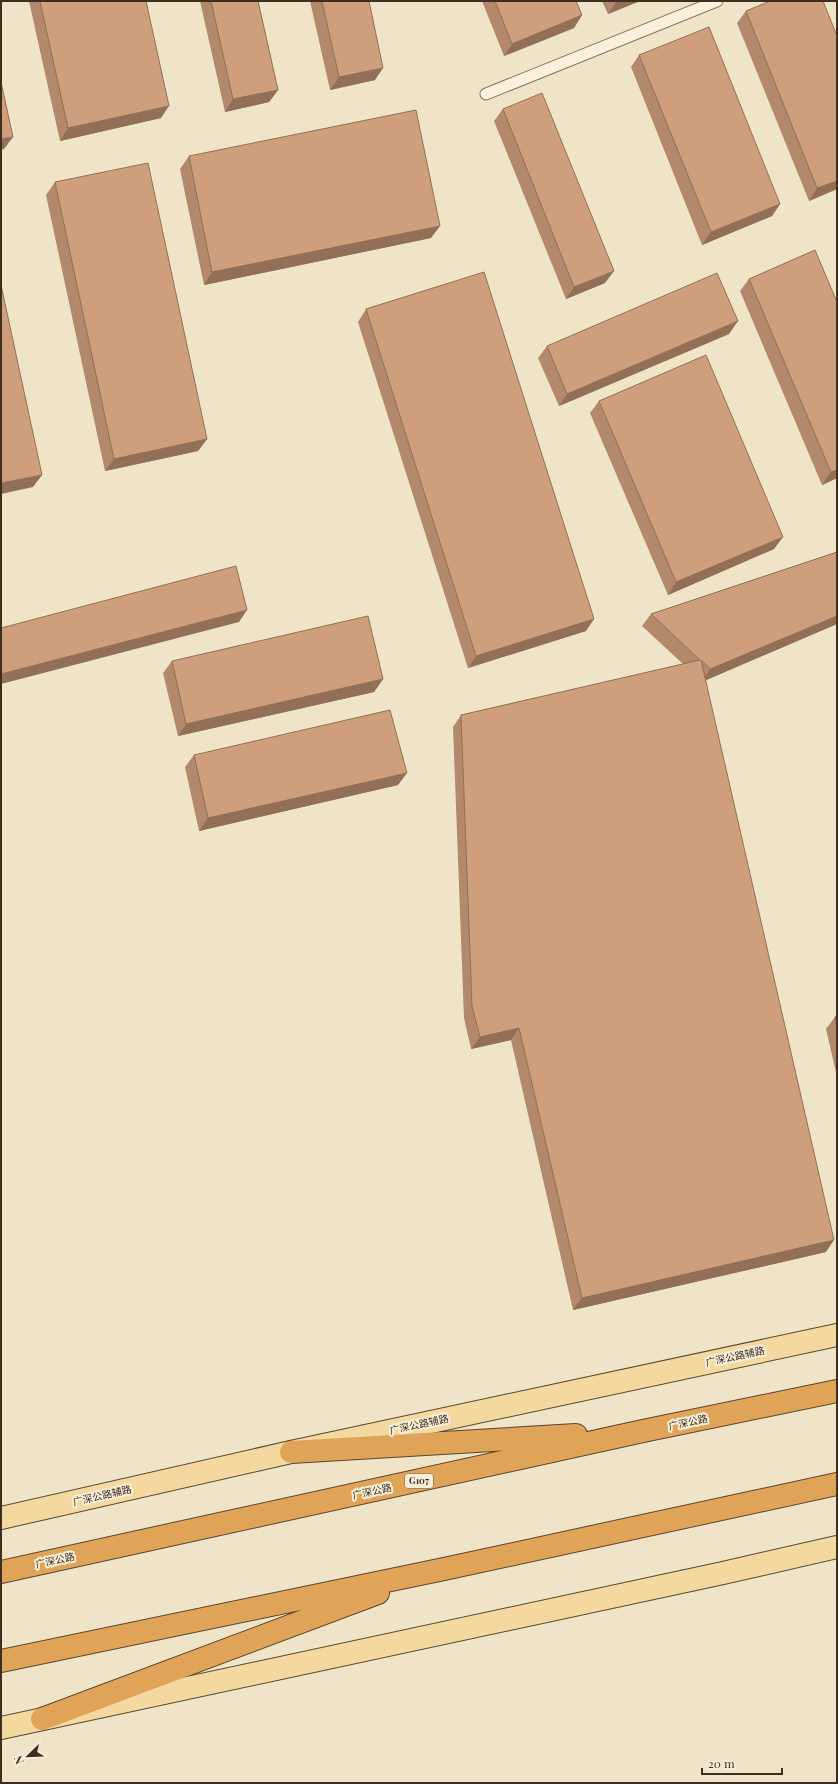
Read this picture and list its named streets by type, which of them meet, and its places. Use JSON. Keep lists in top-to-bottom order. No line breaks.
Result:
{"streets":{"highway":["广深公路","G107"],"main road":["广深公路辅路"]},"scale_bar":"20 m","north":"bottom left"}
